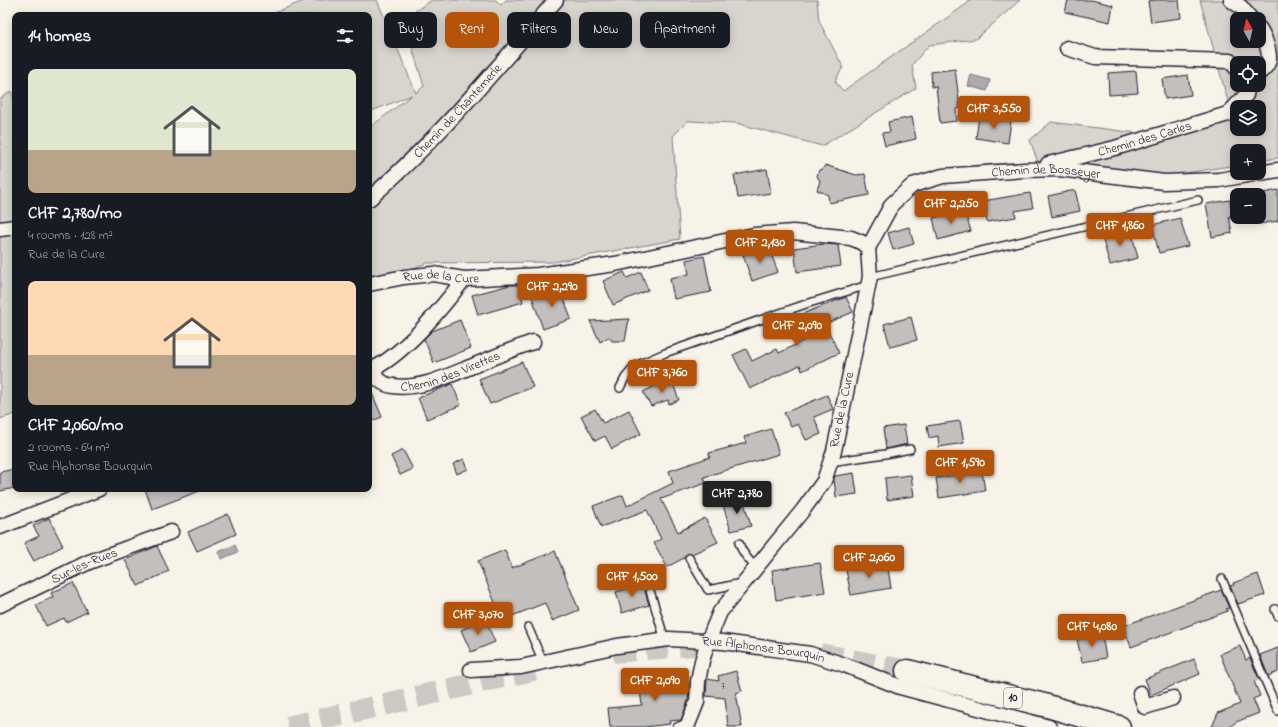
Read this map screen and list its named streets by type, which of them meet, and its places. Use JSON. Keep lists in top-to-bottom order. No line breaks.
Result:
{"streets":{"main road":["10"],"street":["Chemin de Chantemerle","Chemin des Carles","Chemin de Bosseyer","Rue de la Cure","Chemin des Virettes","Sur-les-Rues","Rue Alphonse Bourquin"]},"crossings":[["Chemin des Carles","Chemin de Bosseyer"],["Chemin de Bosseyer","Rue de la Cure"],["Rue de la Cure","Chemin des Virettes"],["Rue de la Cure","Rue Alphonse Bourquin"]],"house_numbers":["7"],"north":"top","page":{"map_buttons":["+","−"],"chip":["Buy","Rent","Filters","New","Apartment"],"heading":"14 homes","list":[{"name":"CHF 2,780/mo","note":"4 rooms · 128 m² · Rue de la Cure"},{"name":"CHF 2,060/mo","note":"2 rooms · 64 m² · Rue Alphonse Bourquin"}],"price":["CHF 3,550","CHF 2,250","CHF 1,860","CHF 2,130","CHF 2,290","CHF 2,090","CHF 3,760","CHF 1,590","CHF 2,780","CHF 2,060","CHF 1,500","CHF 3,070","CHF 4,080","CHF 2,090"]}}
